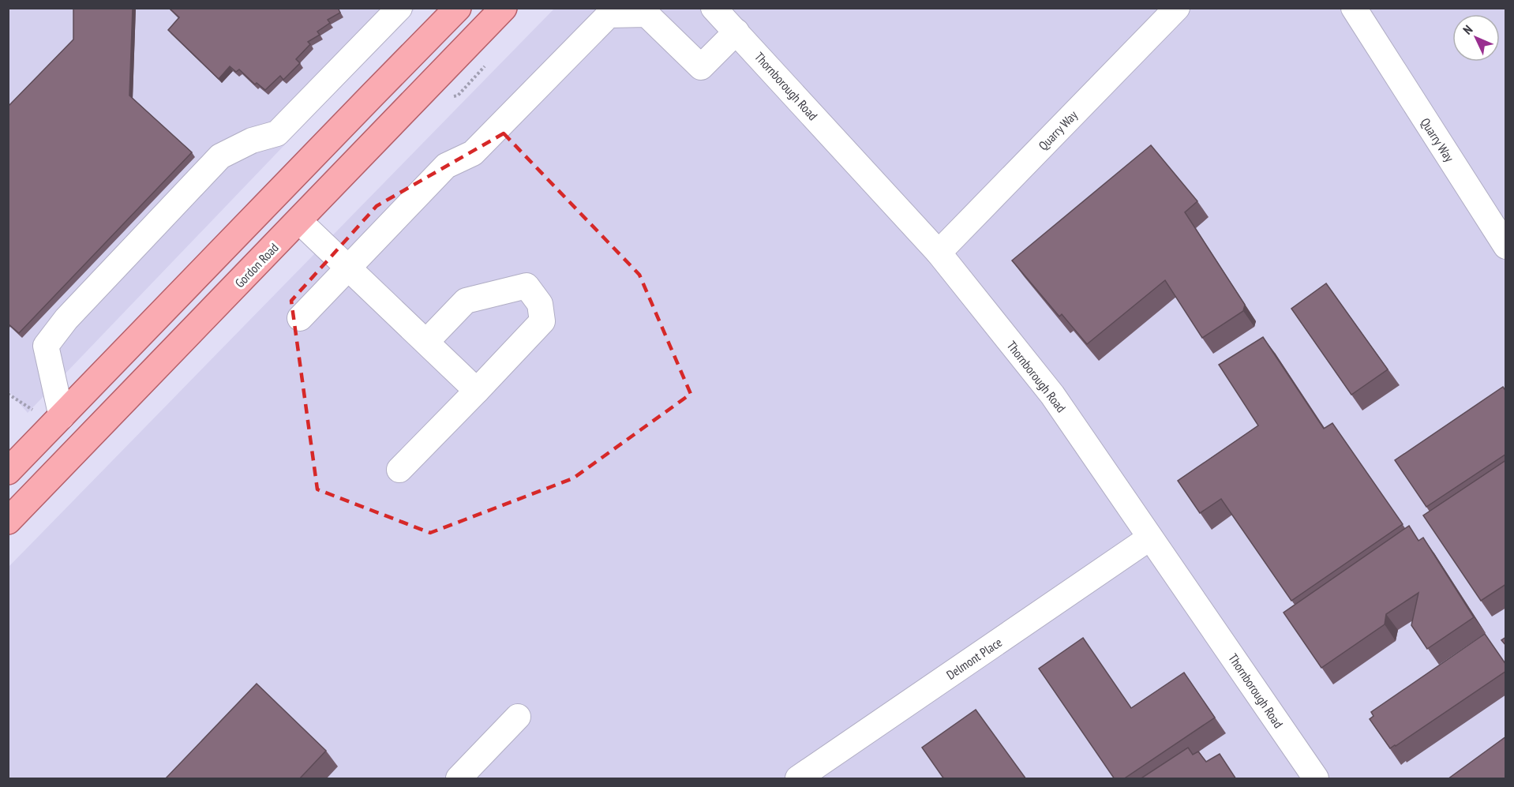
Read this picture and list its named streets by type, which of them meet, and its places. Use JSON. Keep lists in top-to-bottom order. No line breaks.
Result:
{"streets":{"main road":["Gordon Road"],"street":["Thornborough Road","Quarry Way","Delmont Place"]},"crossings":[["Thornborough Road","Quarry Way"],["Thornborough Road","Delmont Place"]],"north":"top left"}
